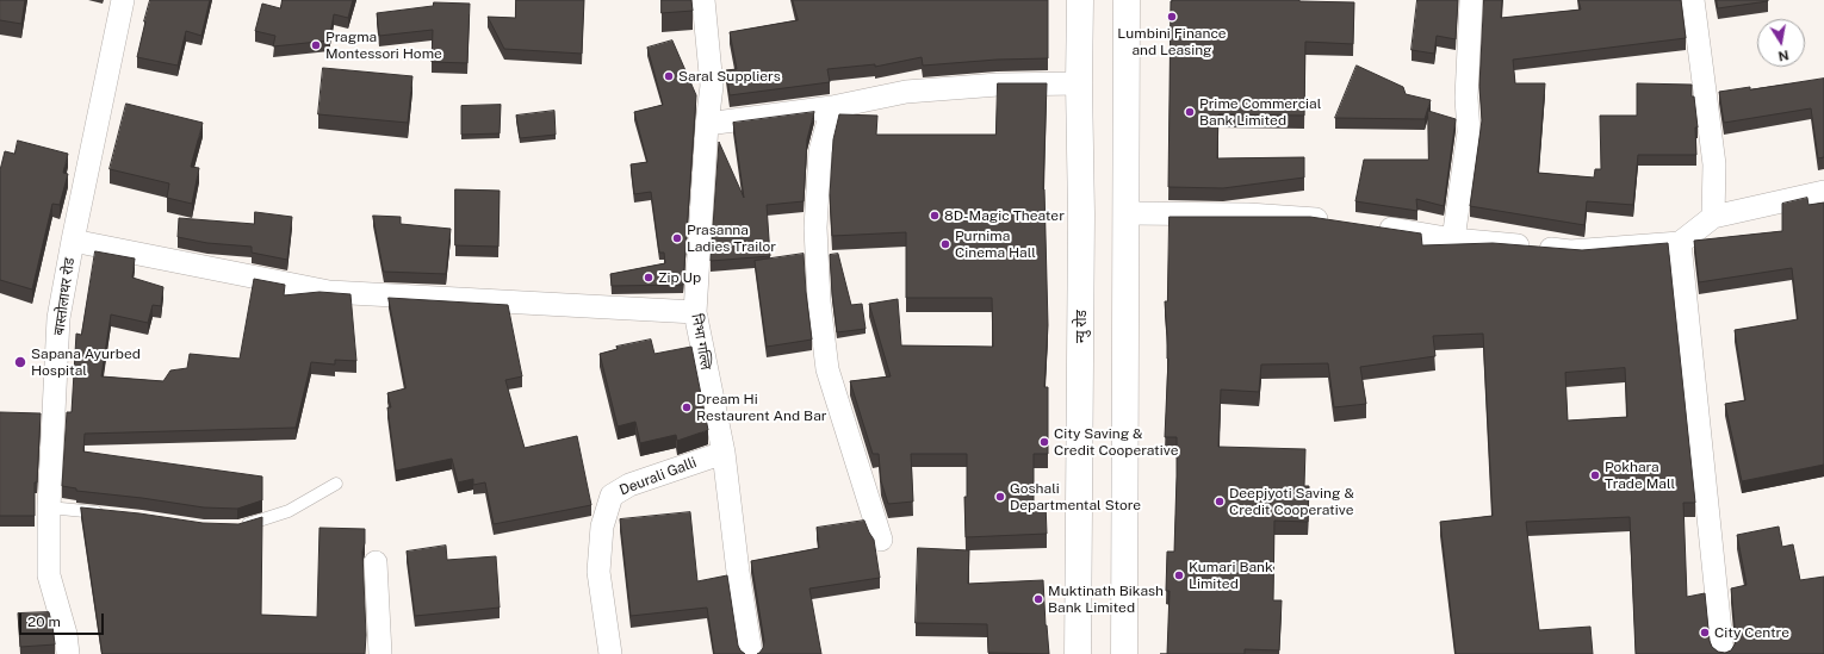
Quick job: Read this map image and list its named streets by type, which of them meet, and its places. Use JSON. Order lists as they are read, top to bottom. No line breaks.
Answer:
{"streets":{"main road":["न्यु रोड"],"street":["बास्तोलाथर रोड","निभा गल्लि","Deurali Galli"]},"crossings":[["निभा गल्लि","Deurali Galli"]],"places":["Lumbini Finance and Leasing","Pragma Montessori Home","Saral Suppliers","Prime Commercial Bank Limited","8D-Magic Theater","Prasanna Ladies Trailor","Purnima Cinema Hall","Zip Up","Sapana Ayurbed Hospital","Dream Hi Restaurent And Bar","City Saving & Credit Cooperative","Pokhara Trade Mall","Goshali Departmental Store","Deepjyoti Saving & Credit Cooperative","Kumari Bank Limited","Muktinath Bikash Bank Limited","City Centre"],"scale_bar":"20 m","north":"bottom"}
